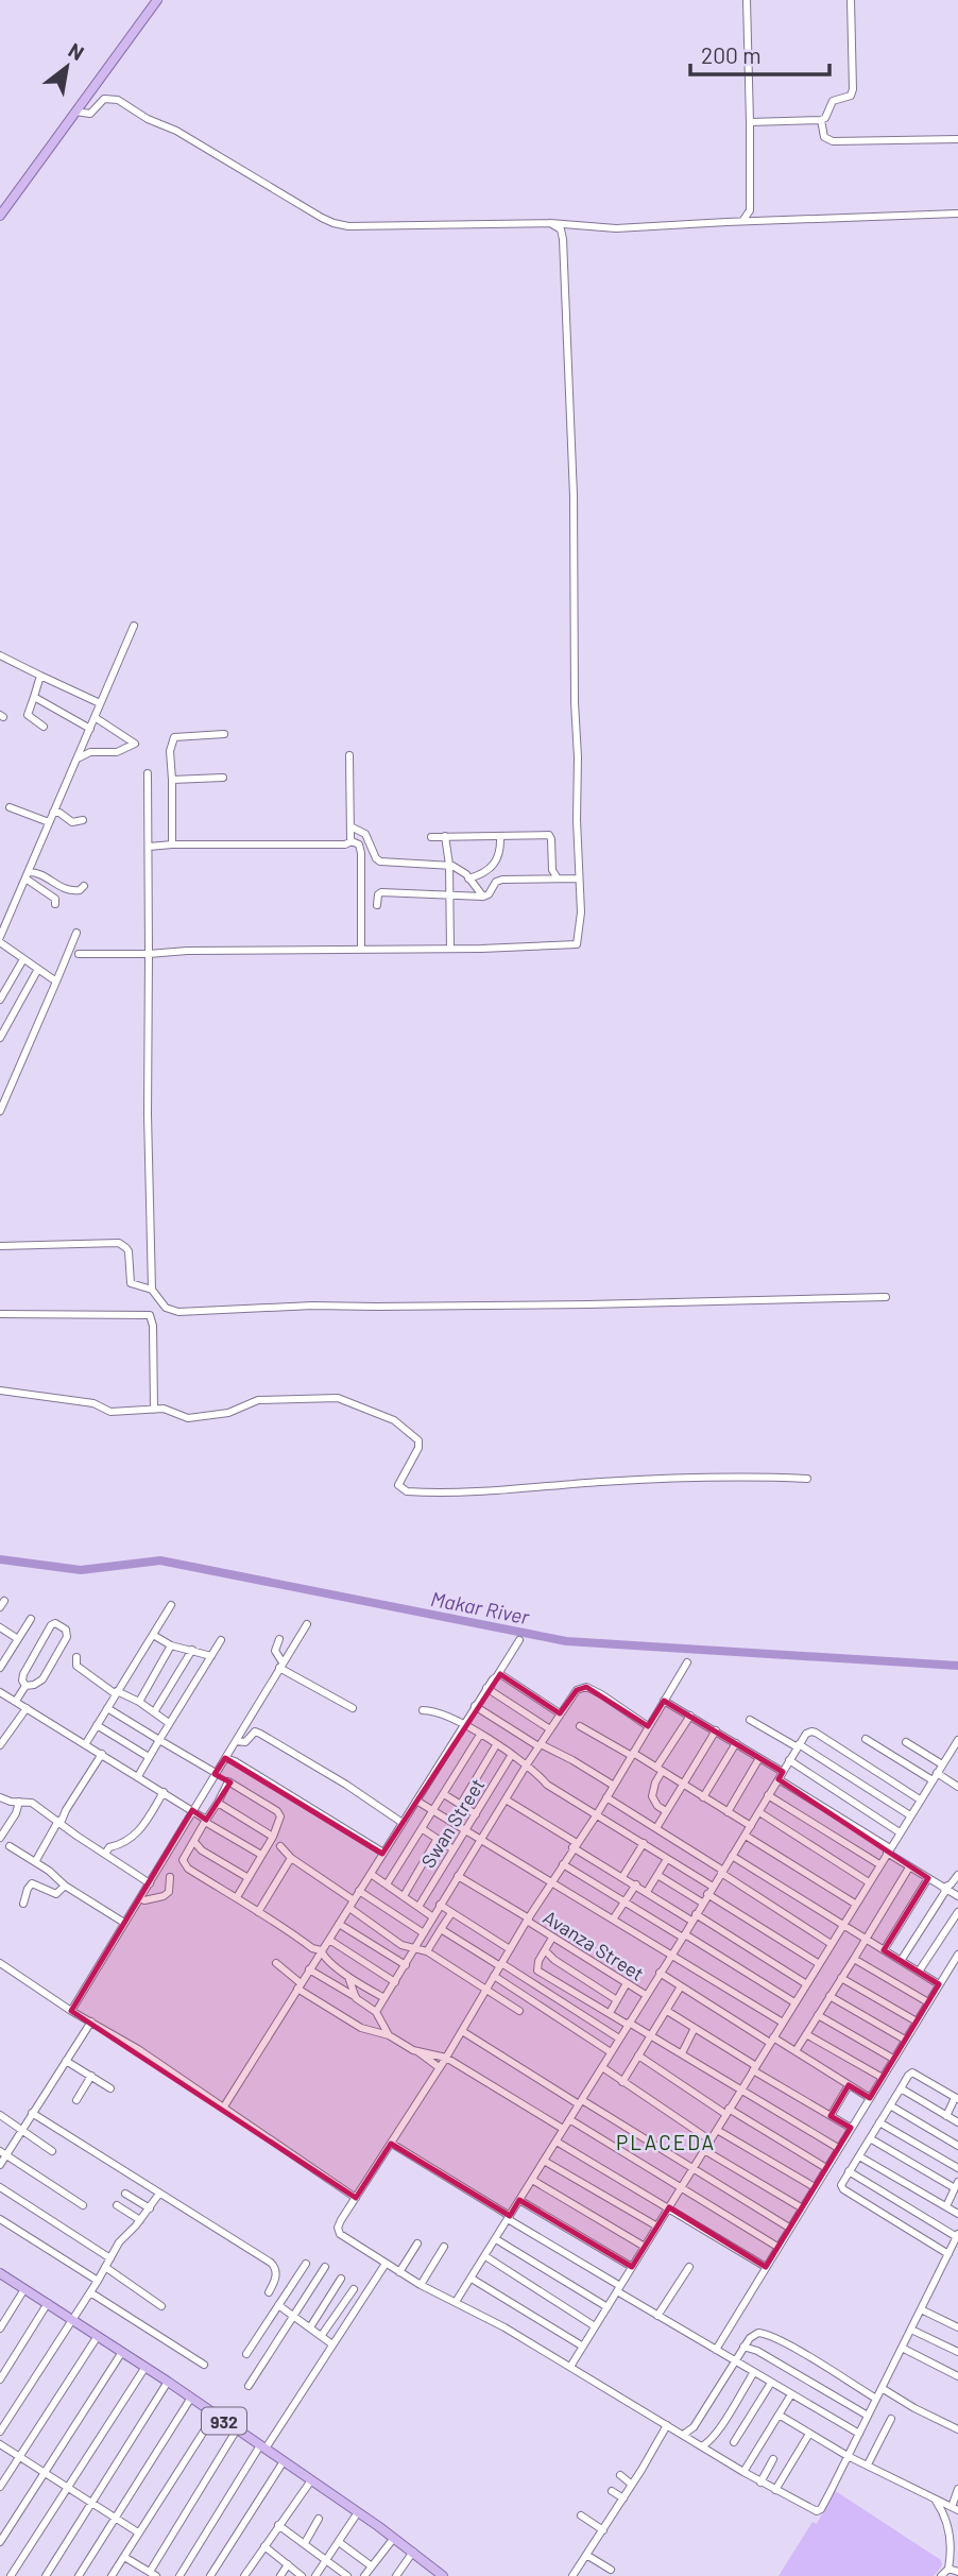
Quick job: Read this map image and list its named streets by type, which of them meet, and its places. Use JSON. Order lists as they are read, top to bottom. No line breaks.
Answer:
{"streets":{"main road":["932"],"street":["Swan Street","Avanza Street"]},"districts":["PLACEDA"],"water":["Makar River"],"scale_bar":"200 m","north":"top right"}
